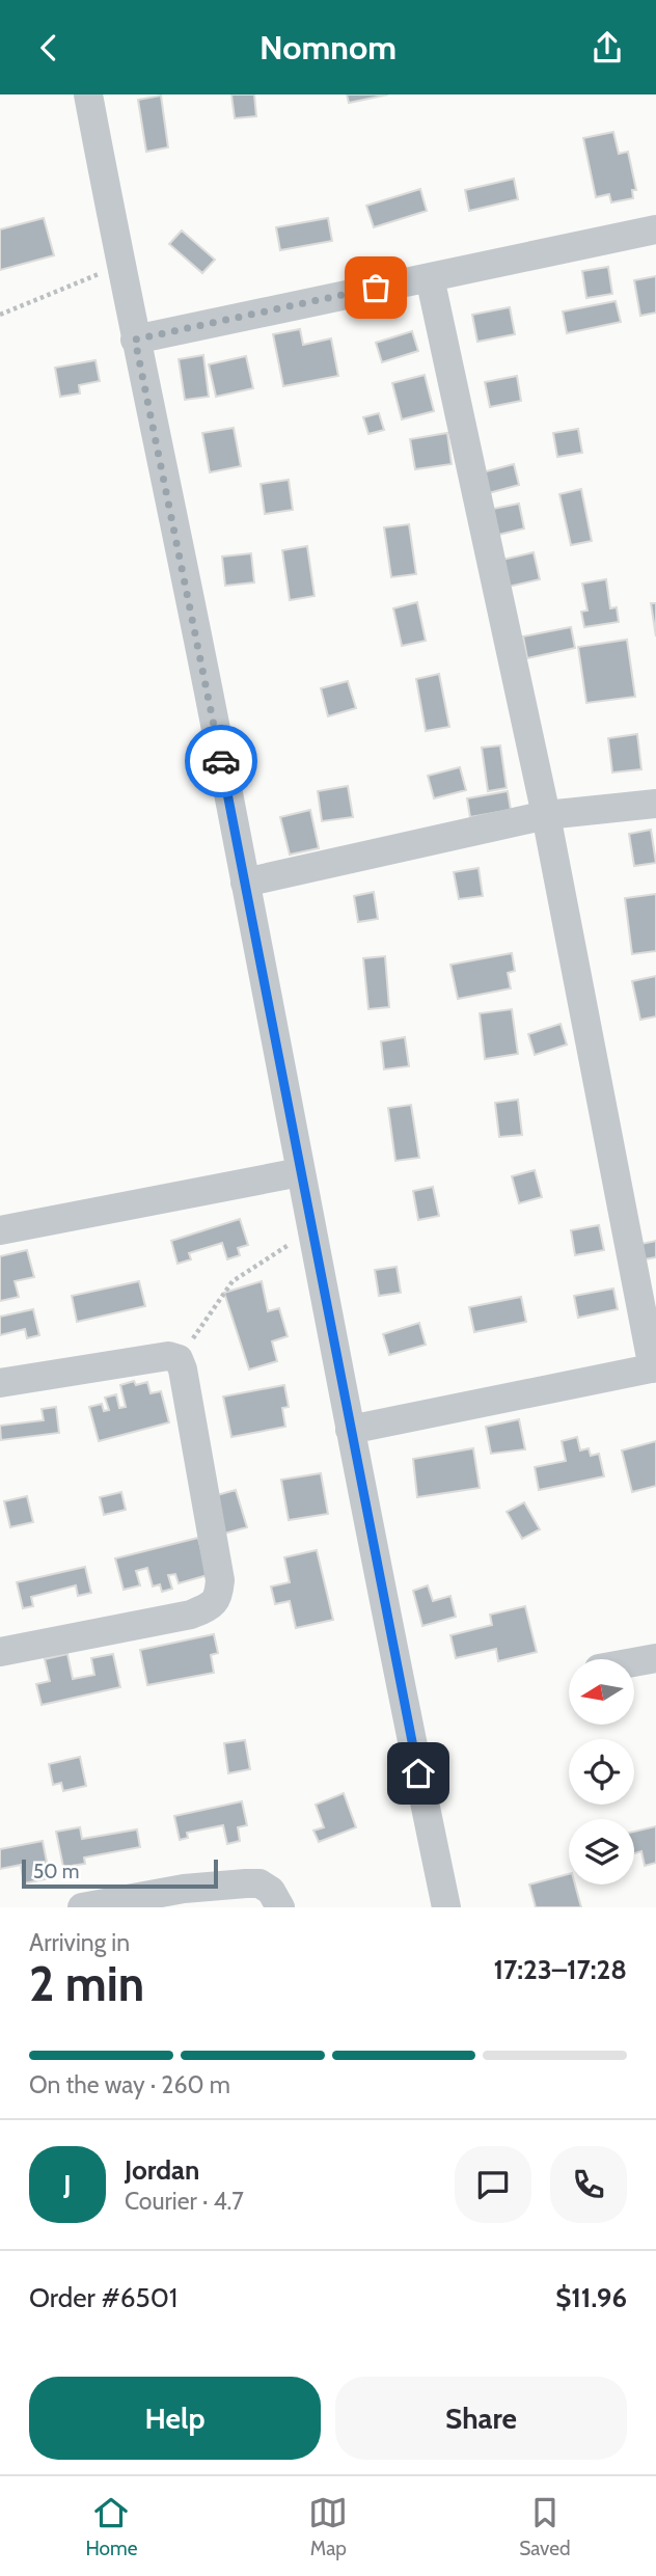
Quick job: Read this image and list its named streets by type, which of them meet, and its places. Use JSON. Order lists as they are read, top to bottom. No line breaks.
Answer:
{"scale_bar":"50 m","north":"left","page":{"header":"Nomnom","scale":"50 m","heading":["2 min","Arriving in","17:23–17:28"],"panel":["Jordan","Courier · 4.7","Order #6501","$11.96"],"bar":"On the way · 260 m","round":"J","buttons":["Help","Share"],"tabs":["Home","Map","Saved"]}}
